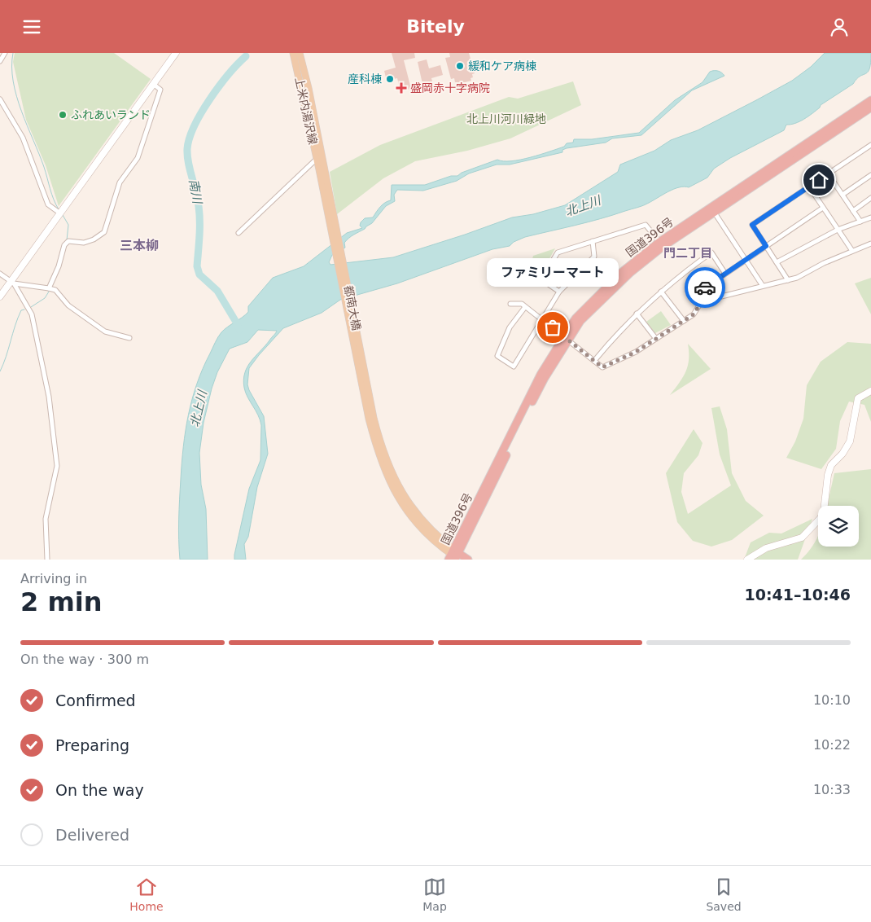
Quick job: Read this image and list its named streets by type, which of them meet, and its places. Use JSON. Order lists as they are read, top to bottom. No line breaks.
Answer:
{"streets":{"highway":["国道396号"],"main road":["上米内湯沢線","都南大橋"]},"crossings":[["上米内湯沢線","都南大橋"],["国道396号","都南大橋"]],"districts":["三本柳","門二丁目"],"water":["南川","北上川"],"parks":["北上川河川緑地"],"places":{"other":["緩和ケア病棟","産科棟","ふれあいランド","ファミリーマート"],"health":["盛岡赤十字病院"]},"page":{"header":"Bitely","bubble":"ファミリーマート","heading":["2 min","Arriving in","10:41–10:46"],"bar":"On the way · 300 m","list":[["Confirmed","10:10"],["Preparing","10:22"],["On the way","10:33"],"Delivered"],"tabs":["Home","Map","Saved"]}}
